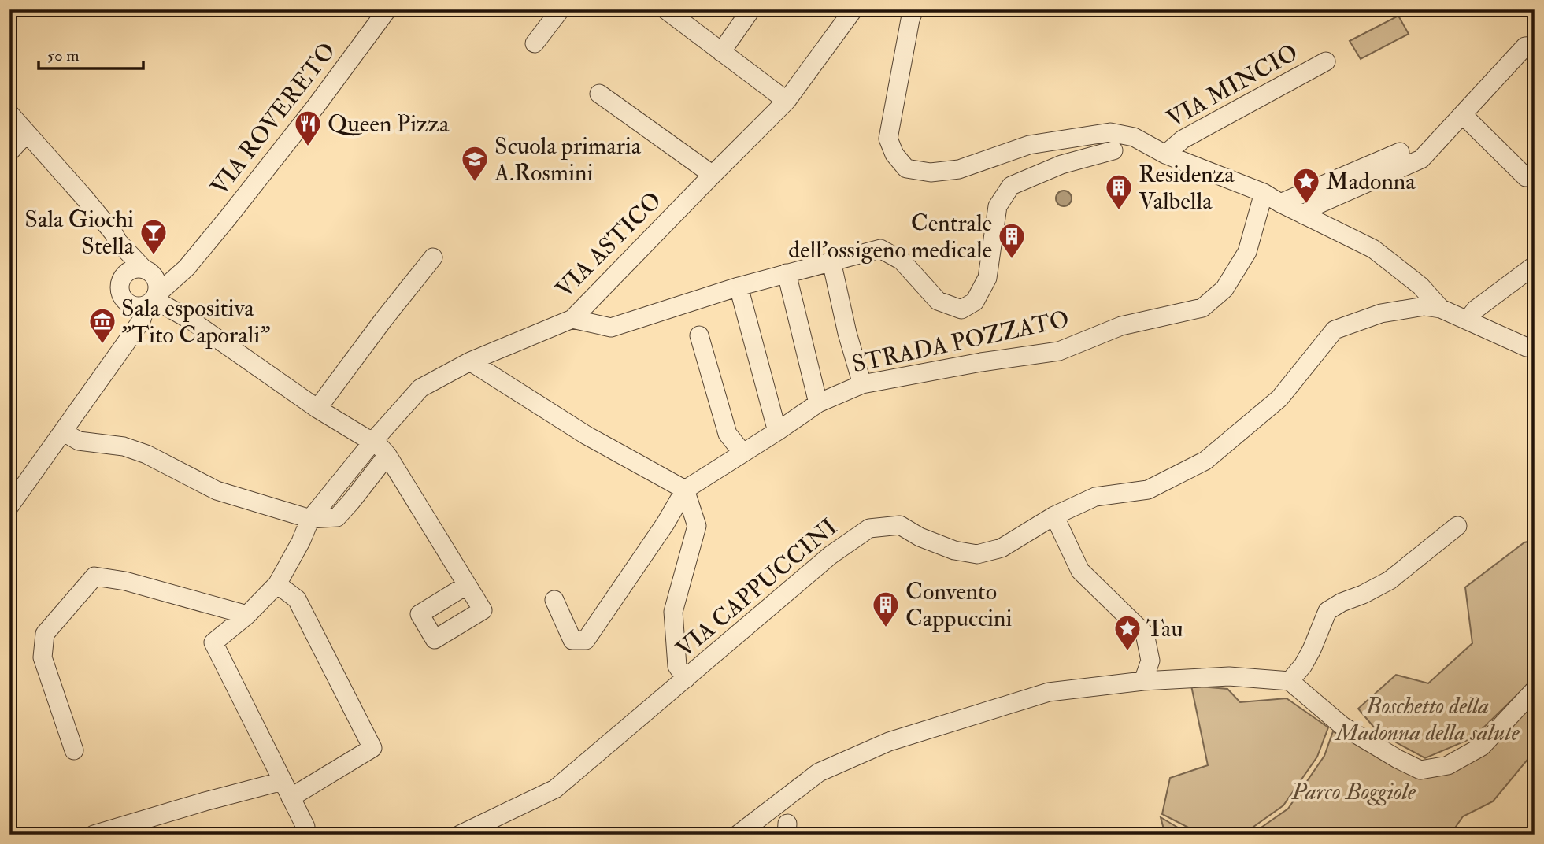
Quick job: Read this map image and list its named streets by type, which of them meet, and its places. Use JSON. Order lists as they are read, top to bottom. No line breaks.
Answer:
{"streets":{"street":["VIA MINCIO","VIA ROVERETO","VIA ASTICO","STRADA POZZATO","VIA CAPPUCCINI"]},"parks":["Boschetto della Madonna della salute","Parco Boggiole"],"places":{"restaurant":["Queen Pizza"],"school or university":["Scuola primaria A.Rosmini"],"place":["Madonna","Tau"],"building":["Residenza Valbella","Centrale dell'ossigeno medicale","Convento Cappuccini"],"bar":["Sala Giochi Stella"],"museum":["Sala espositiva \"Tito Caporali\""]},"scale_bar":"50 m"}
